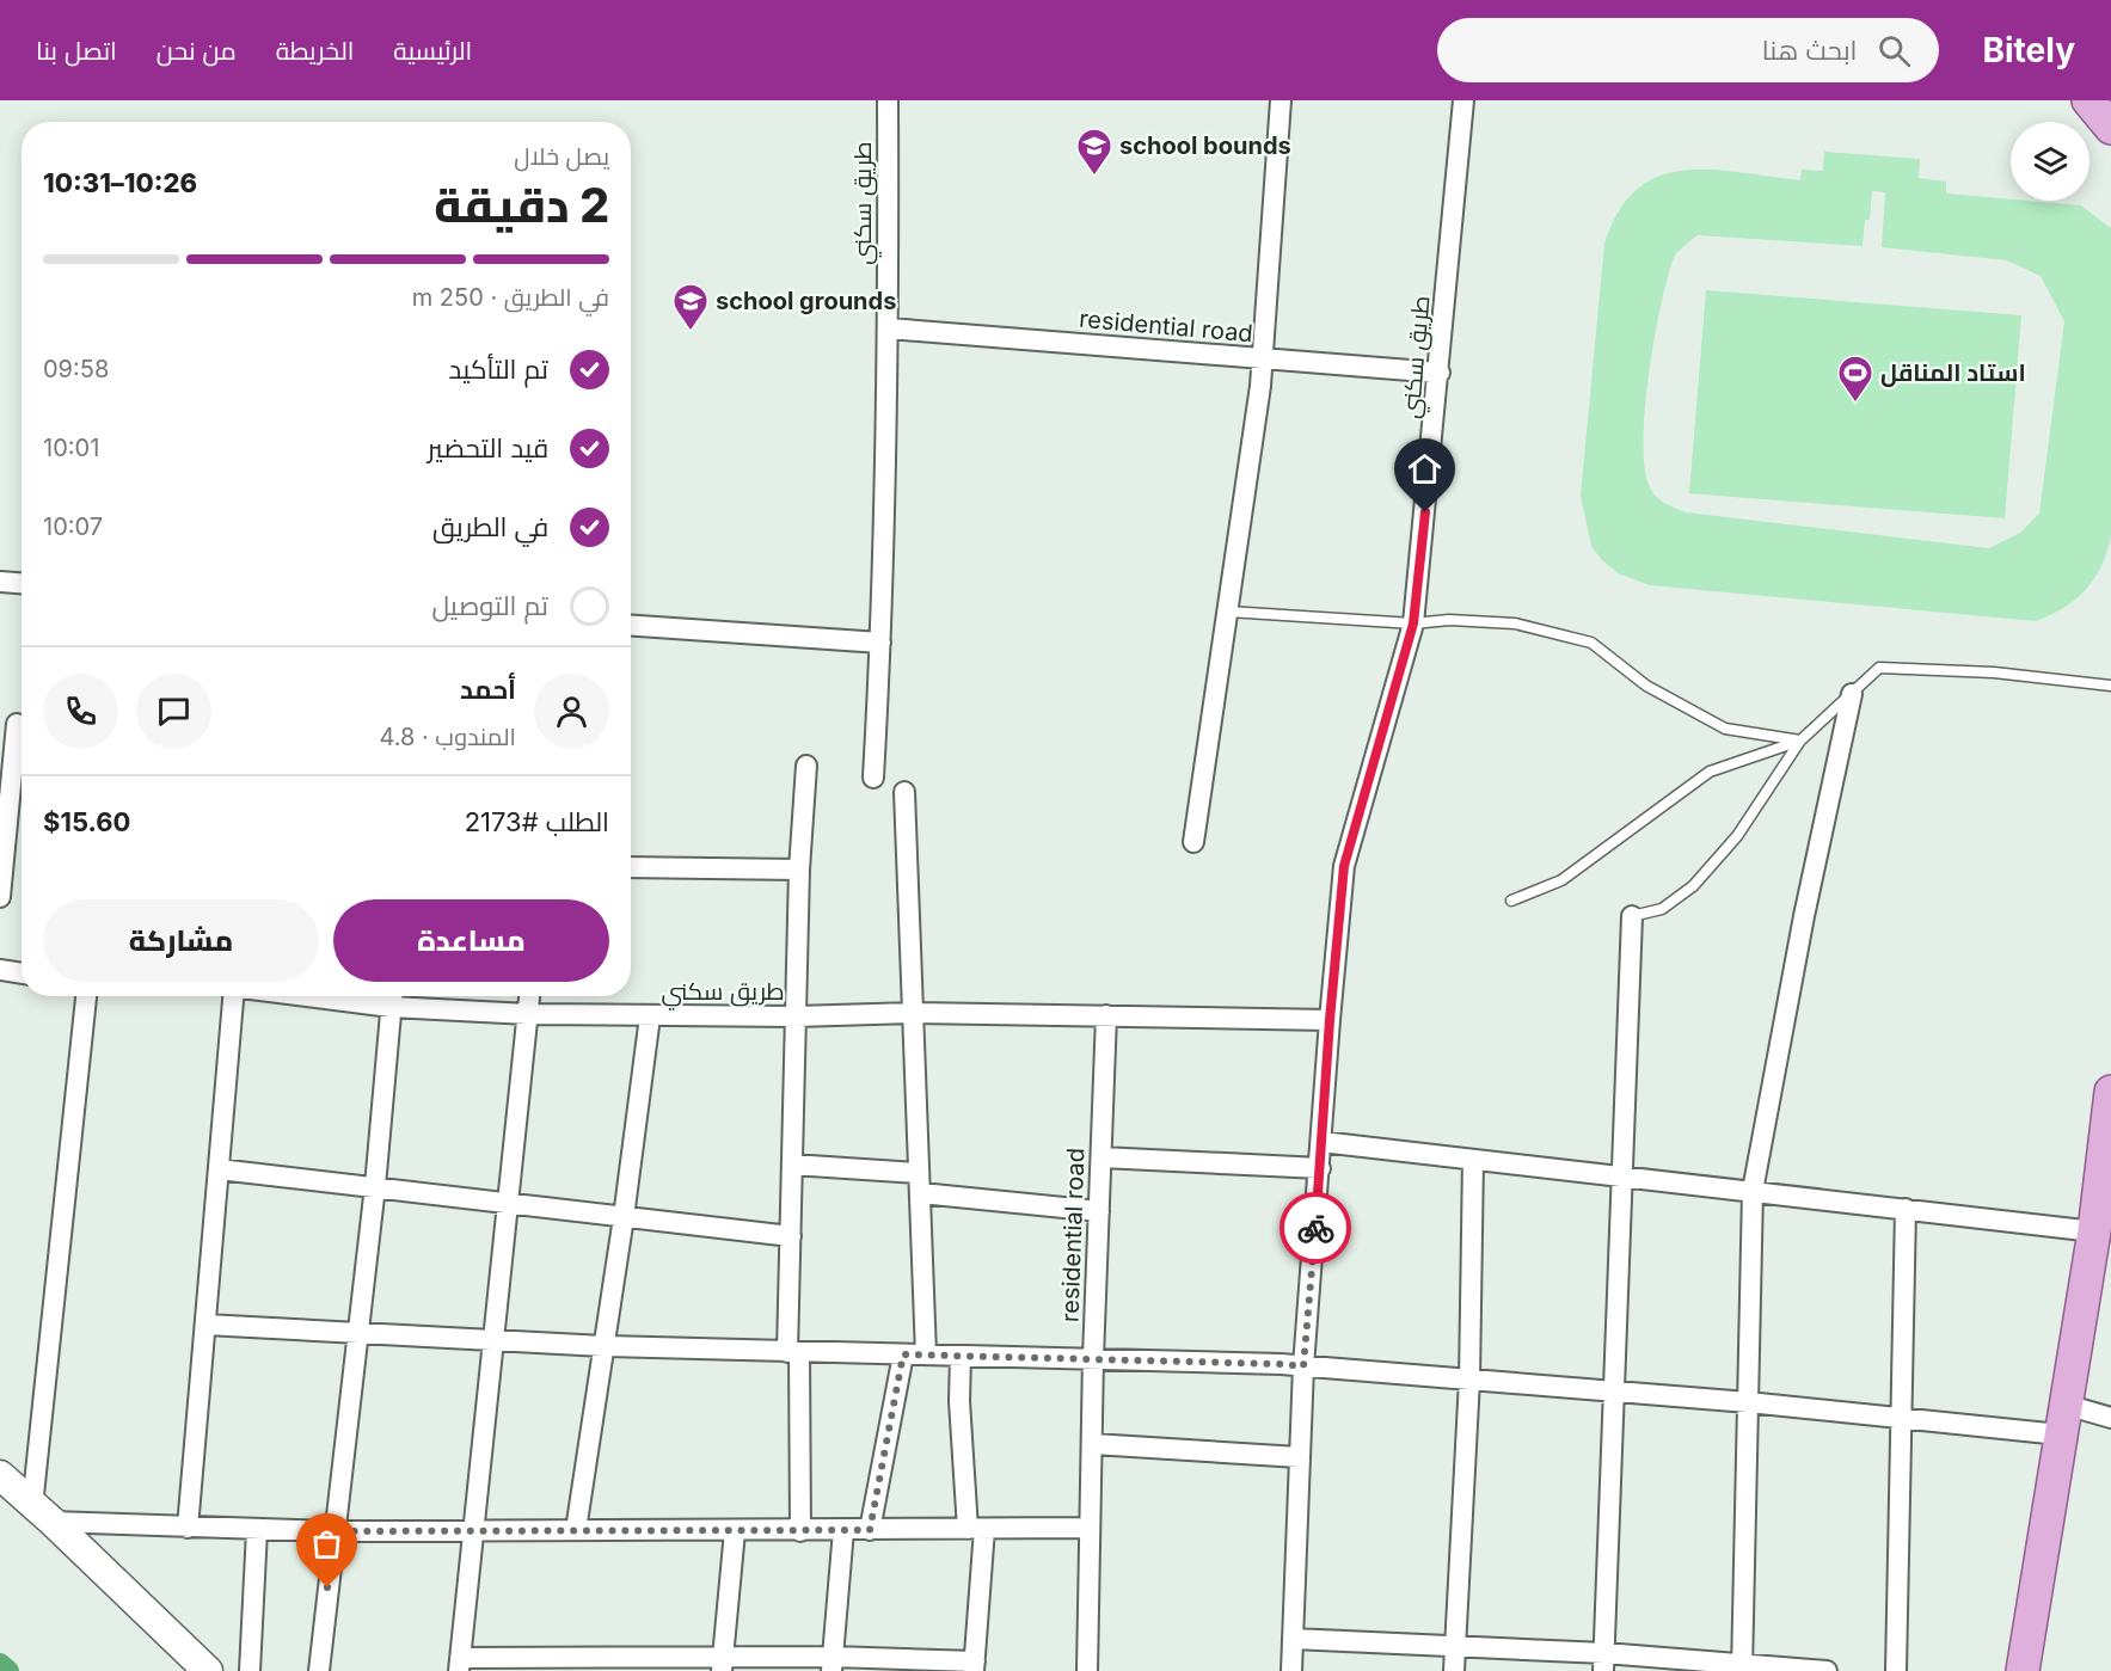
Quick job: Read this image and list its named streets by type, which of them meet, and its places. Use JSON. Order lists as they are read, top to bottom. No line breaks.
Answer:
{"streets":{"street":["طريق سكني","residential road"]},"crossings":[["طريق سكني","residential road"]],"places":{"school or university":["school bounds","school grounds"],"sports":["استاد المناقل"]},"page":{"header":"Bitely","search":"ابحث هنا","nav":["الرئيسية","الخريطة","من نحن","اتصل بنا"],"heading":["2 دقيقة","يصل خلال","10:26–10:31"],"panel":["أحمد","المندوب · 4.8","الطلب #2173","$15.60"],"bar":"في الطريق · 250 m","list":[["تم التأكيد","09:58"],["قيد التحضير","10:01"],["في الطريق","10:07"],"تم التوصيل"],"buttons":["مساعدة","مشاركة"]}}
